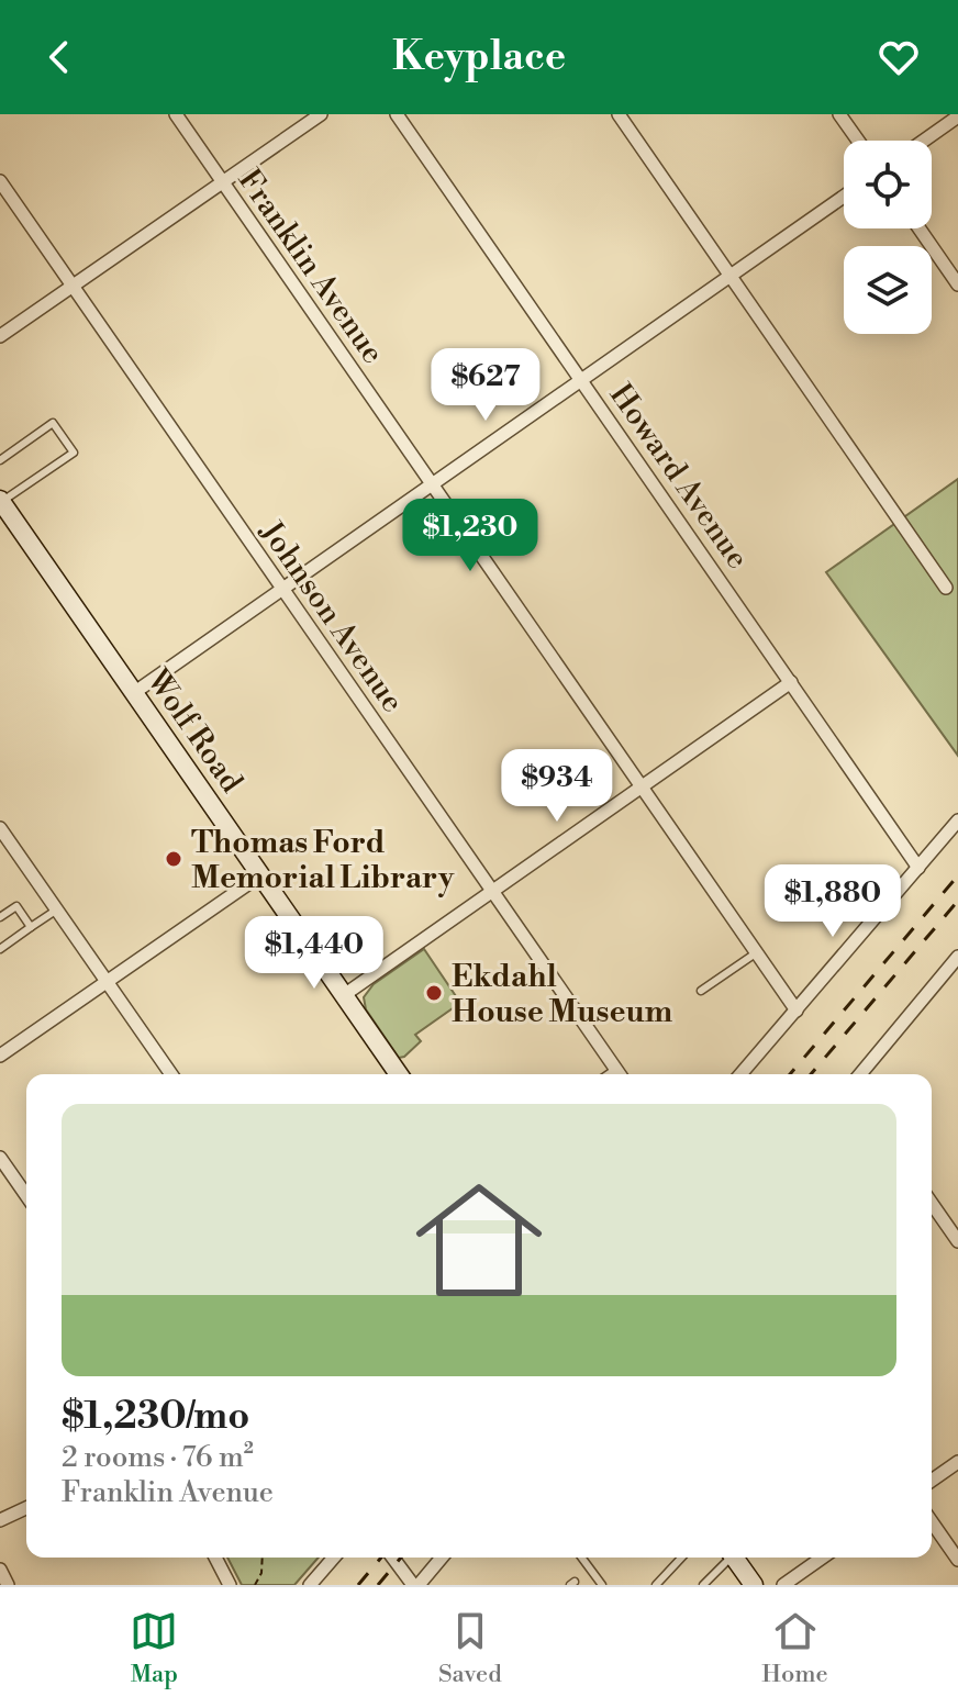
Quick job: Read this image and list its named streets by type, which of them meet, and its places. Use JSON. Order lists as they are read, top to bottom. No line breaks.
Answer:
{"streets":{"main road":["Wolf Road"],"street":["Franklin Avenue","Howard Avenue","Johnson Avenue"]},"places":["Thomas Ford Memorial Library","Ekdahl House Museum"],"page":{"header":"Keyplace","price":["$627","$1,230","$934","$1,880","$1,440"],"list":[{"name":"$1,230/mo","note":"2 rooms · 76 m² · Franklin Avenue"}],"tabs":["Map","Saved","Home"]}}
